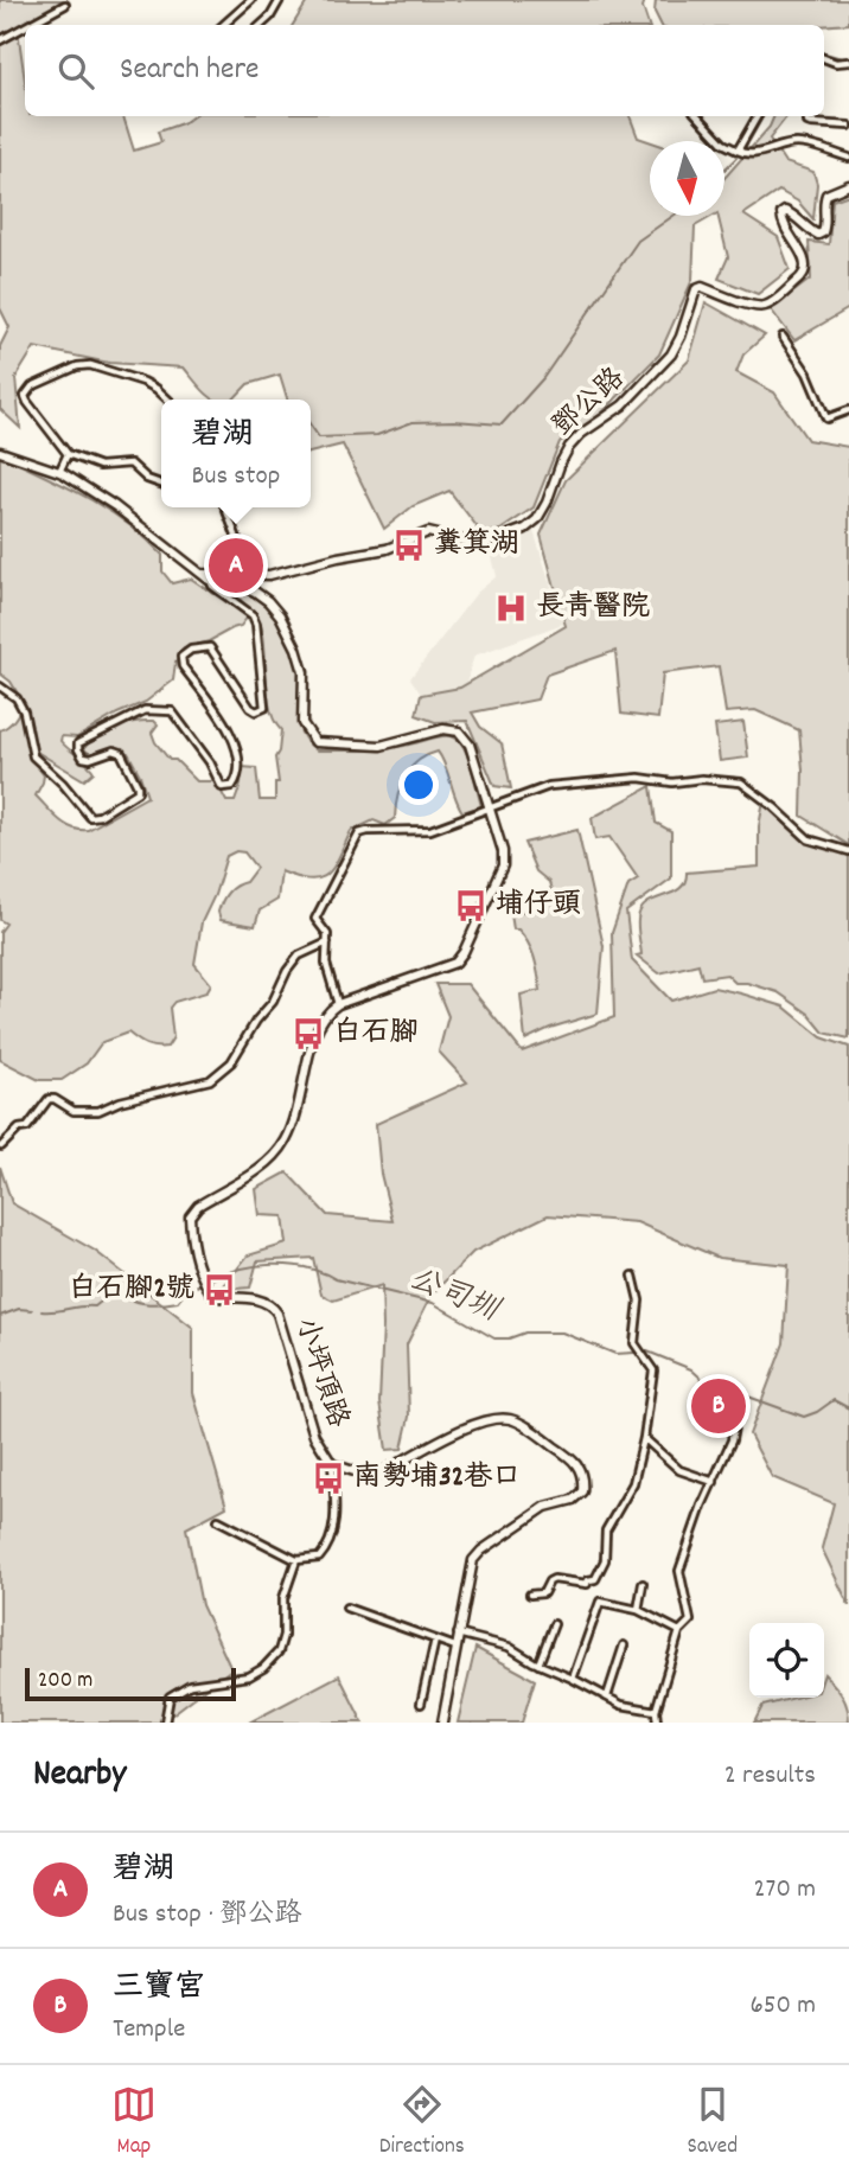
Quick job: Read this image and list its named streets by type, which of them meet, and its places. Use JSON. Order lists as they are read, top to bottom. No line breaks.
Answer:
{"streets":{"street":["鄧公路","小坪頂路"]},"water":["公司圳"],"places":{"bus stop":["糞箕湖","埔仔頭","白石腳","白石腳2號","南勢埔32巷口"],"hospital":["長青醫院"]},"scale_bar":"200 m","north":"bottom","page":{"search":"Search here","popup":["碧湖","Bus stop"],"pins":["A","B"],"scale":"200 m","heading":["Nearby","2 results"],"list":[{"mark":"A","name":"碧湖","note":"Bus stop · 鄧公路","value":"270 m"},{"mark":"B","name":"三寶宮","note":"Temple","value":"650 m"}],"nav":["Map","Directions","Saved"]}}
